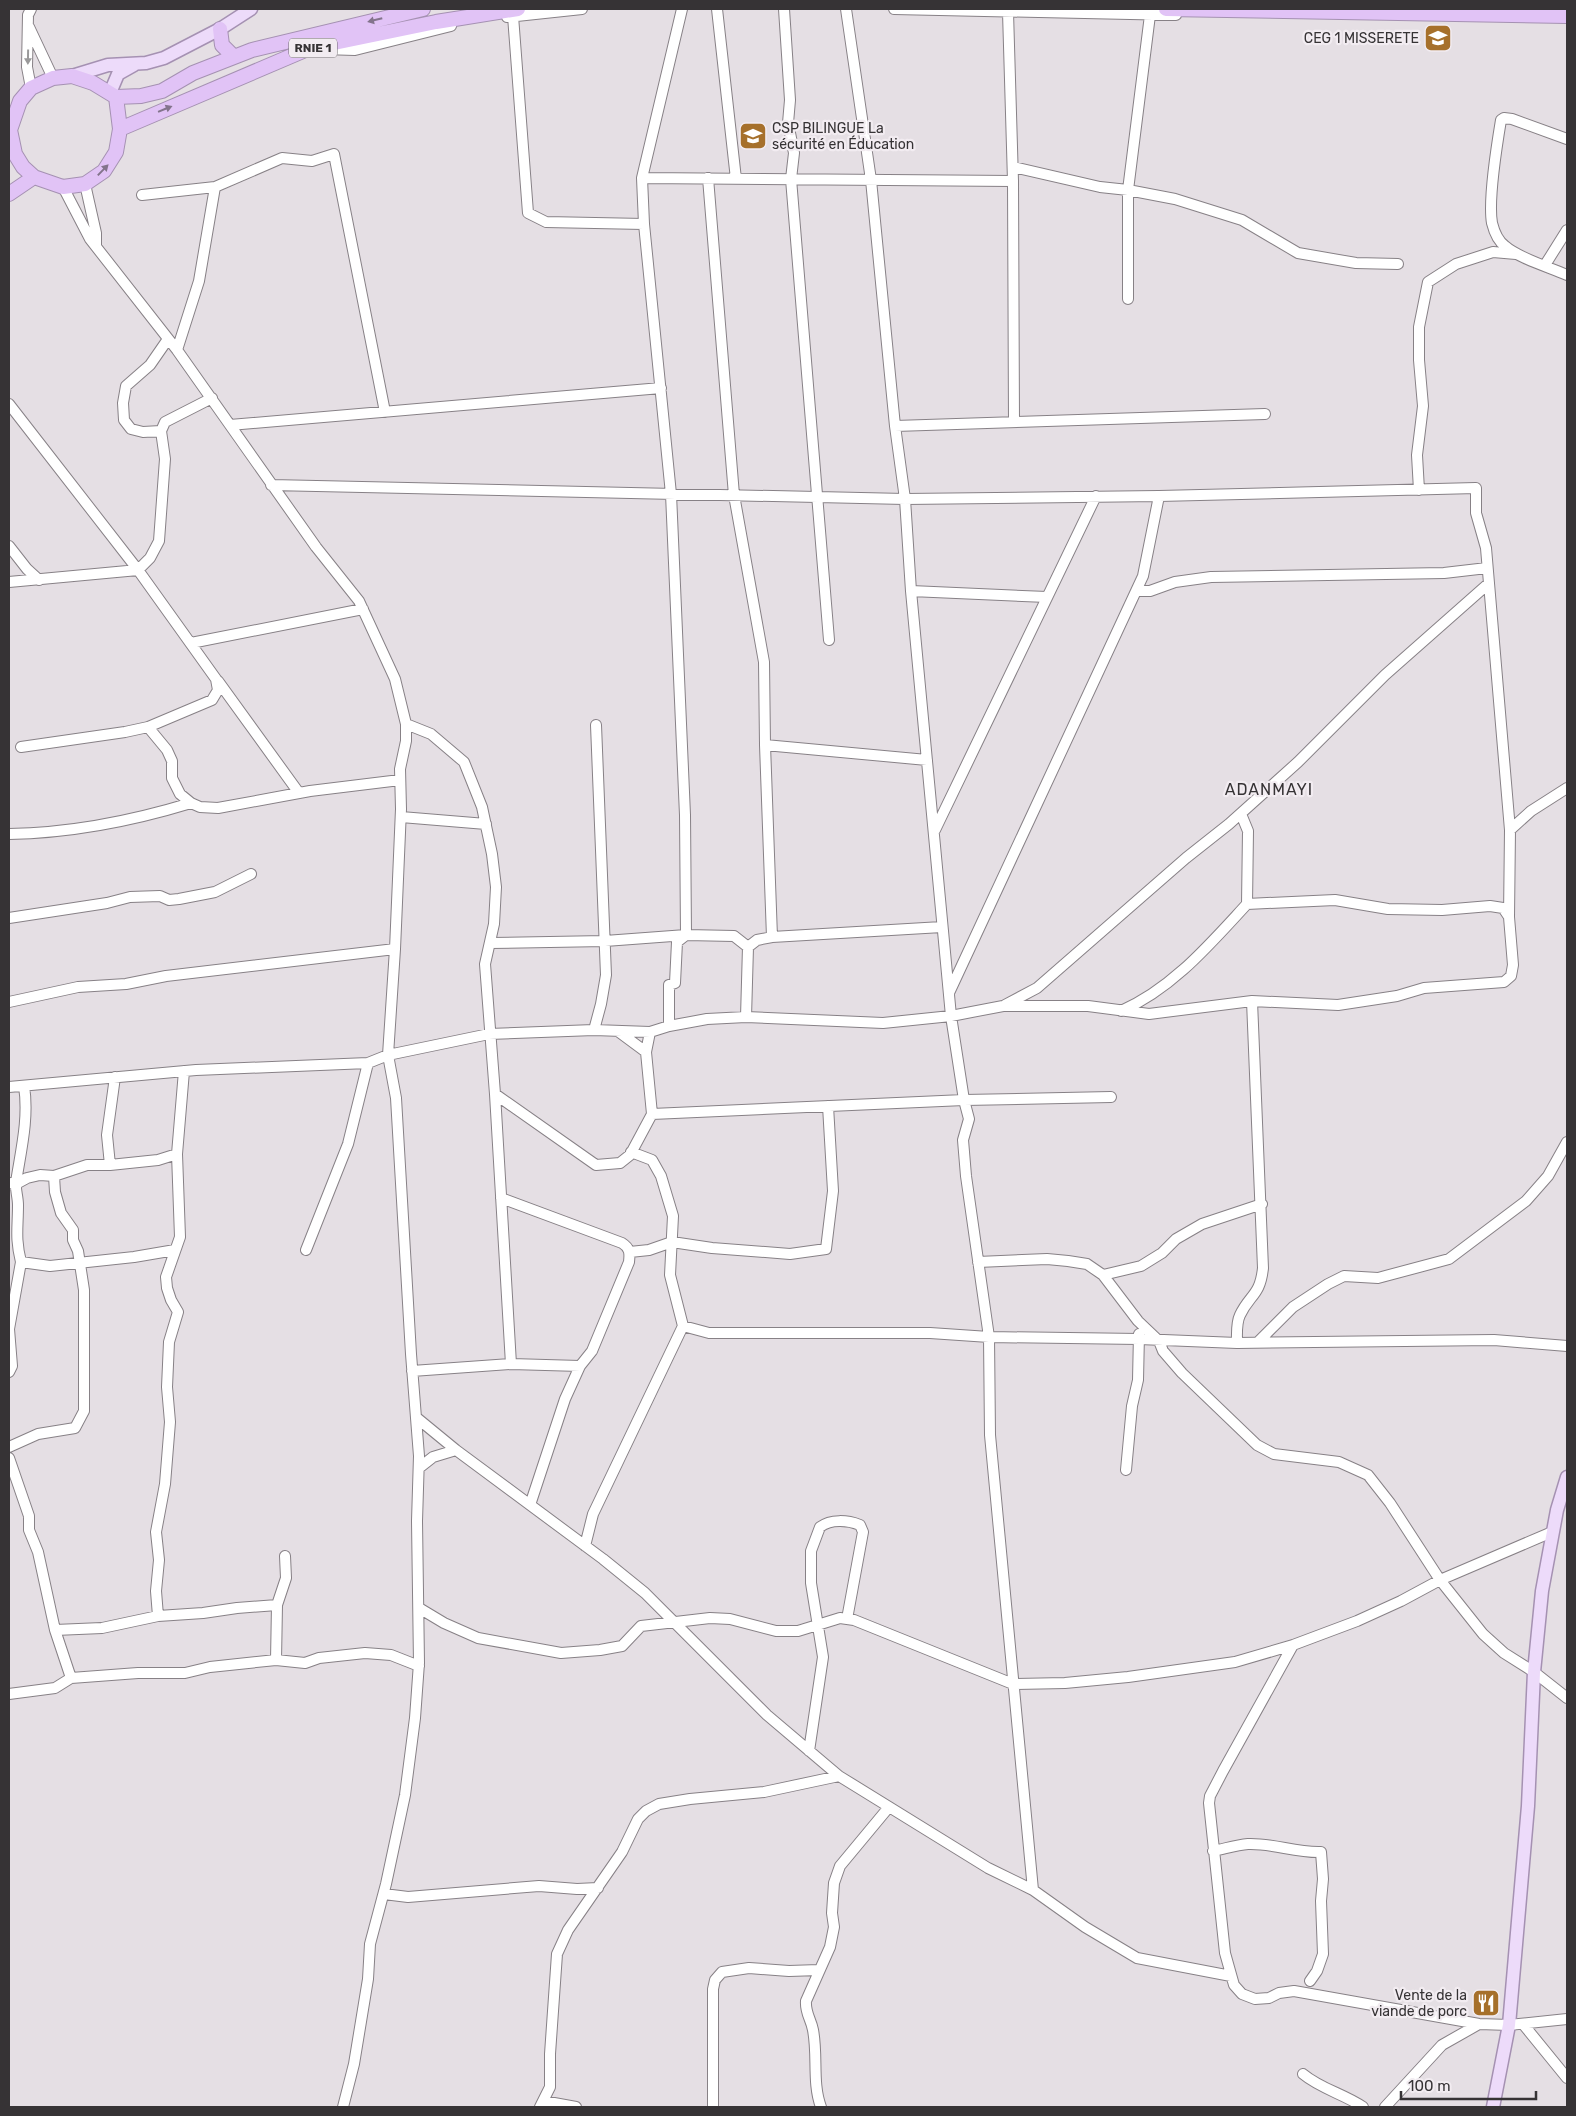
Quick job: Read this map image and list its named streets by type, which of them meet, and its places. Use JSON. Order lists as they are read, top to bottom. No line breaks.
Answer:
{"streets":{"highway":["RNIE 1"]},"districts":["ADANMAYI"],"places":{"school or university":["CEG 1 MISSERETE","CSP BILINGUE La sécurité en Éducation"],"restaurant":["Vente de la viande de porc"]},"scale_bar":"100 m"}
